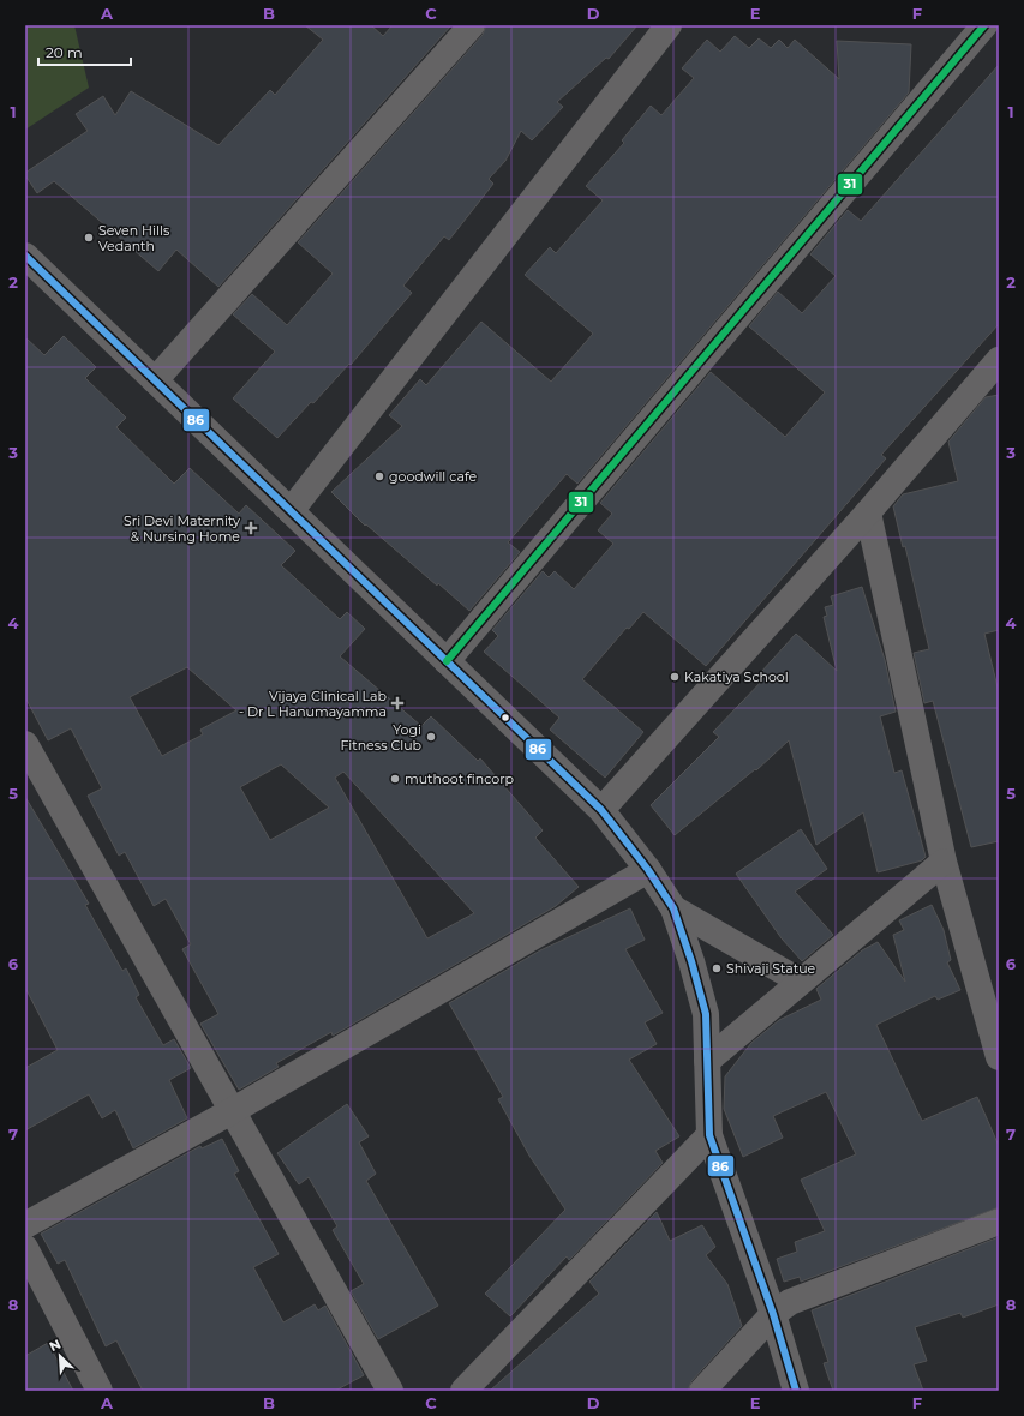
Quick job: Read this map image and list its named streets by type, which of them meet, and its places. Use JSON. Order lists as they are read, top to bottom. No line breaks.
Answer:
{"places":{"other":["Seven Hills Vedanth","goodwill cafe","Kakatiya School","Yogi Fitness Club","muthoot fincorp","Shivaji Statue"],"health":["Sri Devi Maternity & Nursing Home","Vijaya Clinical Lab - Dr L Hanumayamma"]},"lines":["transit line 31","transit line 86"],"scale_bar":"20 m","north":"top left","grid":{"columns":["A","B","C","D","E","F"],"rows":["1","2","3","4","5","6","7","8"]}}
